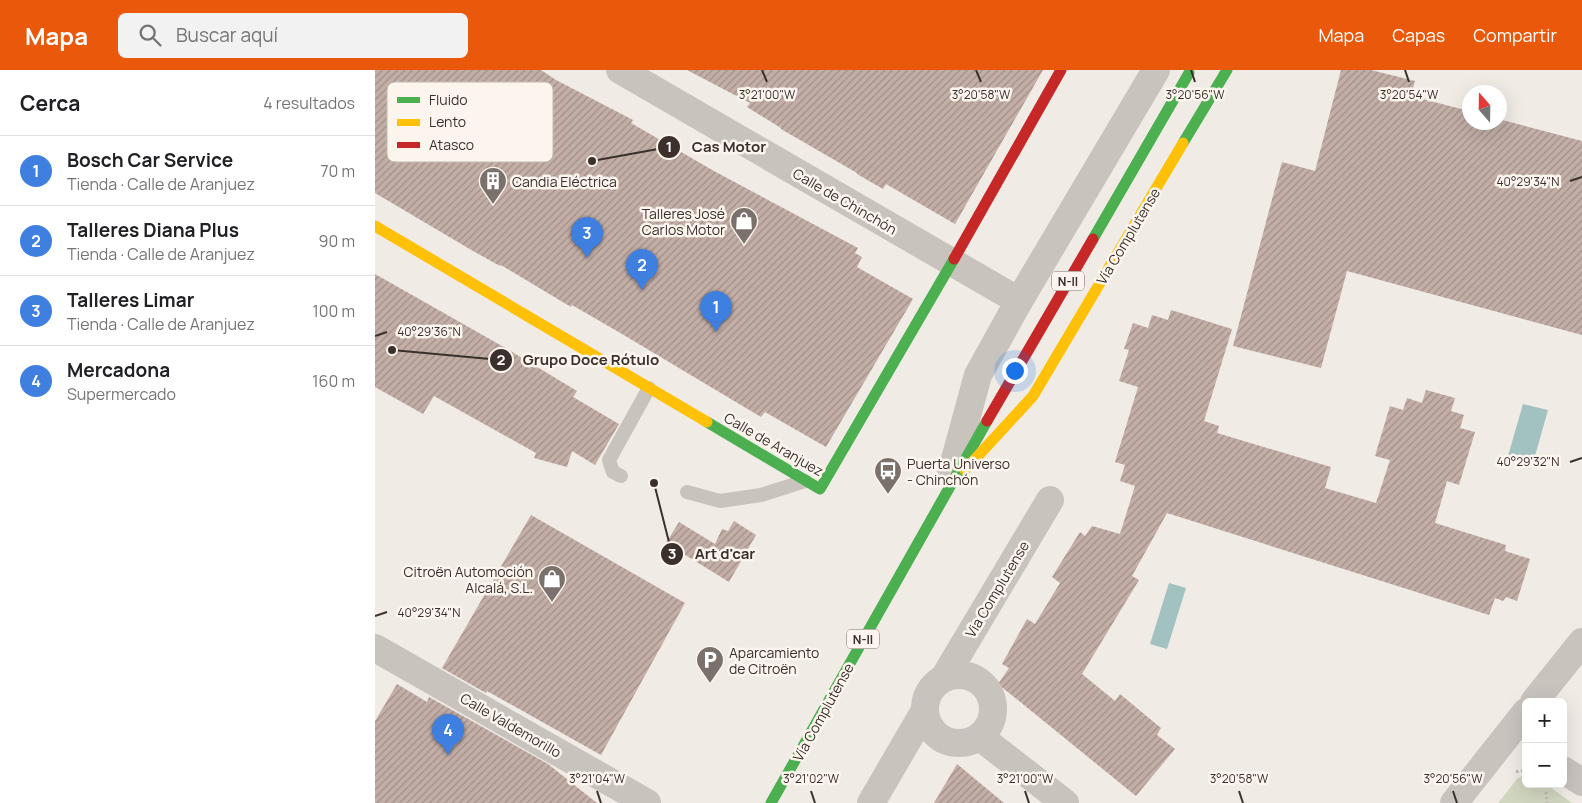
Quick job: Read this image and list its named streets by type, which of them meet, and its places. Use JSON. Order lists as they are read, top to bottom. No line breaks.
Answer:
{"streets":{"street":["Calle de Chinchón","Vía Complutense","N-II","Calle de Aranjuez","Via Complutense","Calle Valdemorillo"]},"crossings":[["Calle de Chinchón","Vía Complutense"],["Calle de Chinchón","Calle de Aranjuez"]],"places":{"other":["Cas Motor","Grupo Doce Rótulo","Art d'car"],"building":["Candia Eléctrica"],"shop":["Talleres José Carlos Motor","Citroën Automoción Alcalá, S.L."],"bus stop":["Puerta Universo - Chinchón"],"parking":["Aparcamiento de Citroën"]},"legend":["Fluido","Lento","Atasco"],"north":"top","page":{"header":"Mapa","search":"Buscar aquí","nav":["Mapa","Capas","Compartir"],"heading":["Cerca","4 resultados"],"list":[{"mark":"1","name":"Bosch Car Service","note":"Tienda · Calle de Aranjuez","value":"70 m"},{"mark":"2","name":"Talleres Diana Plus","note":"Tienda · Calle de Aranjuez","value":"90 m"},{"mark":"3","name":"Talleres Limar","note":"Tienda · Calle de Aranjuez","value":"100 m"},{"mark":"4","name":"Mercadona","note":"Supermercado","value":"160 m"}],"pins":["3","2","1","4"],"map_buttons":["+","−"]},"coordinates":["3°21'00\"W","3°20'58\"W","3°20'56\"W","3°20'54\"W","40°29'34\"N","40°29'36\"N","40°29'32\"N","3°21'04\"W","3°21'02\"W"]}
